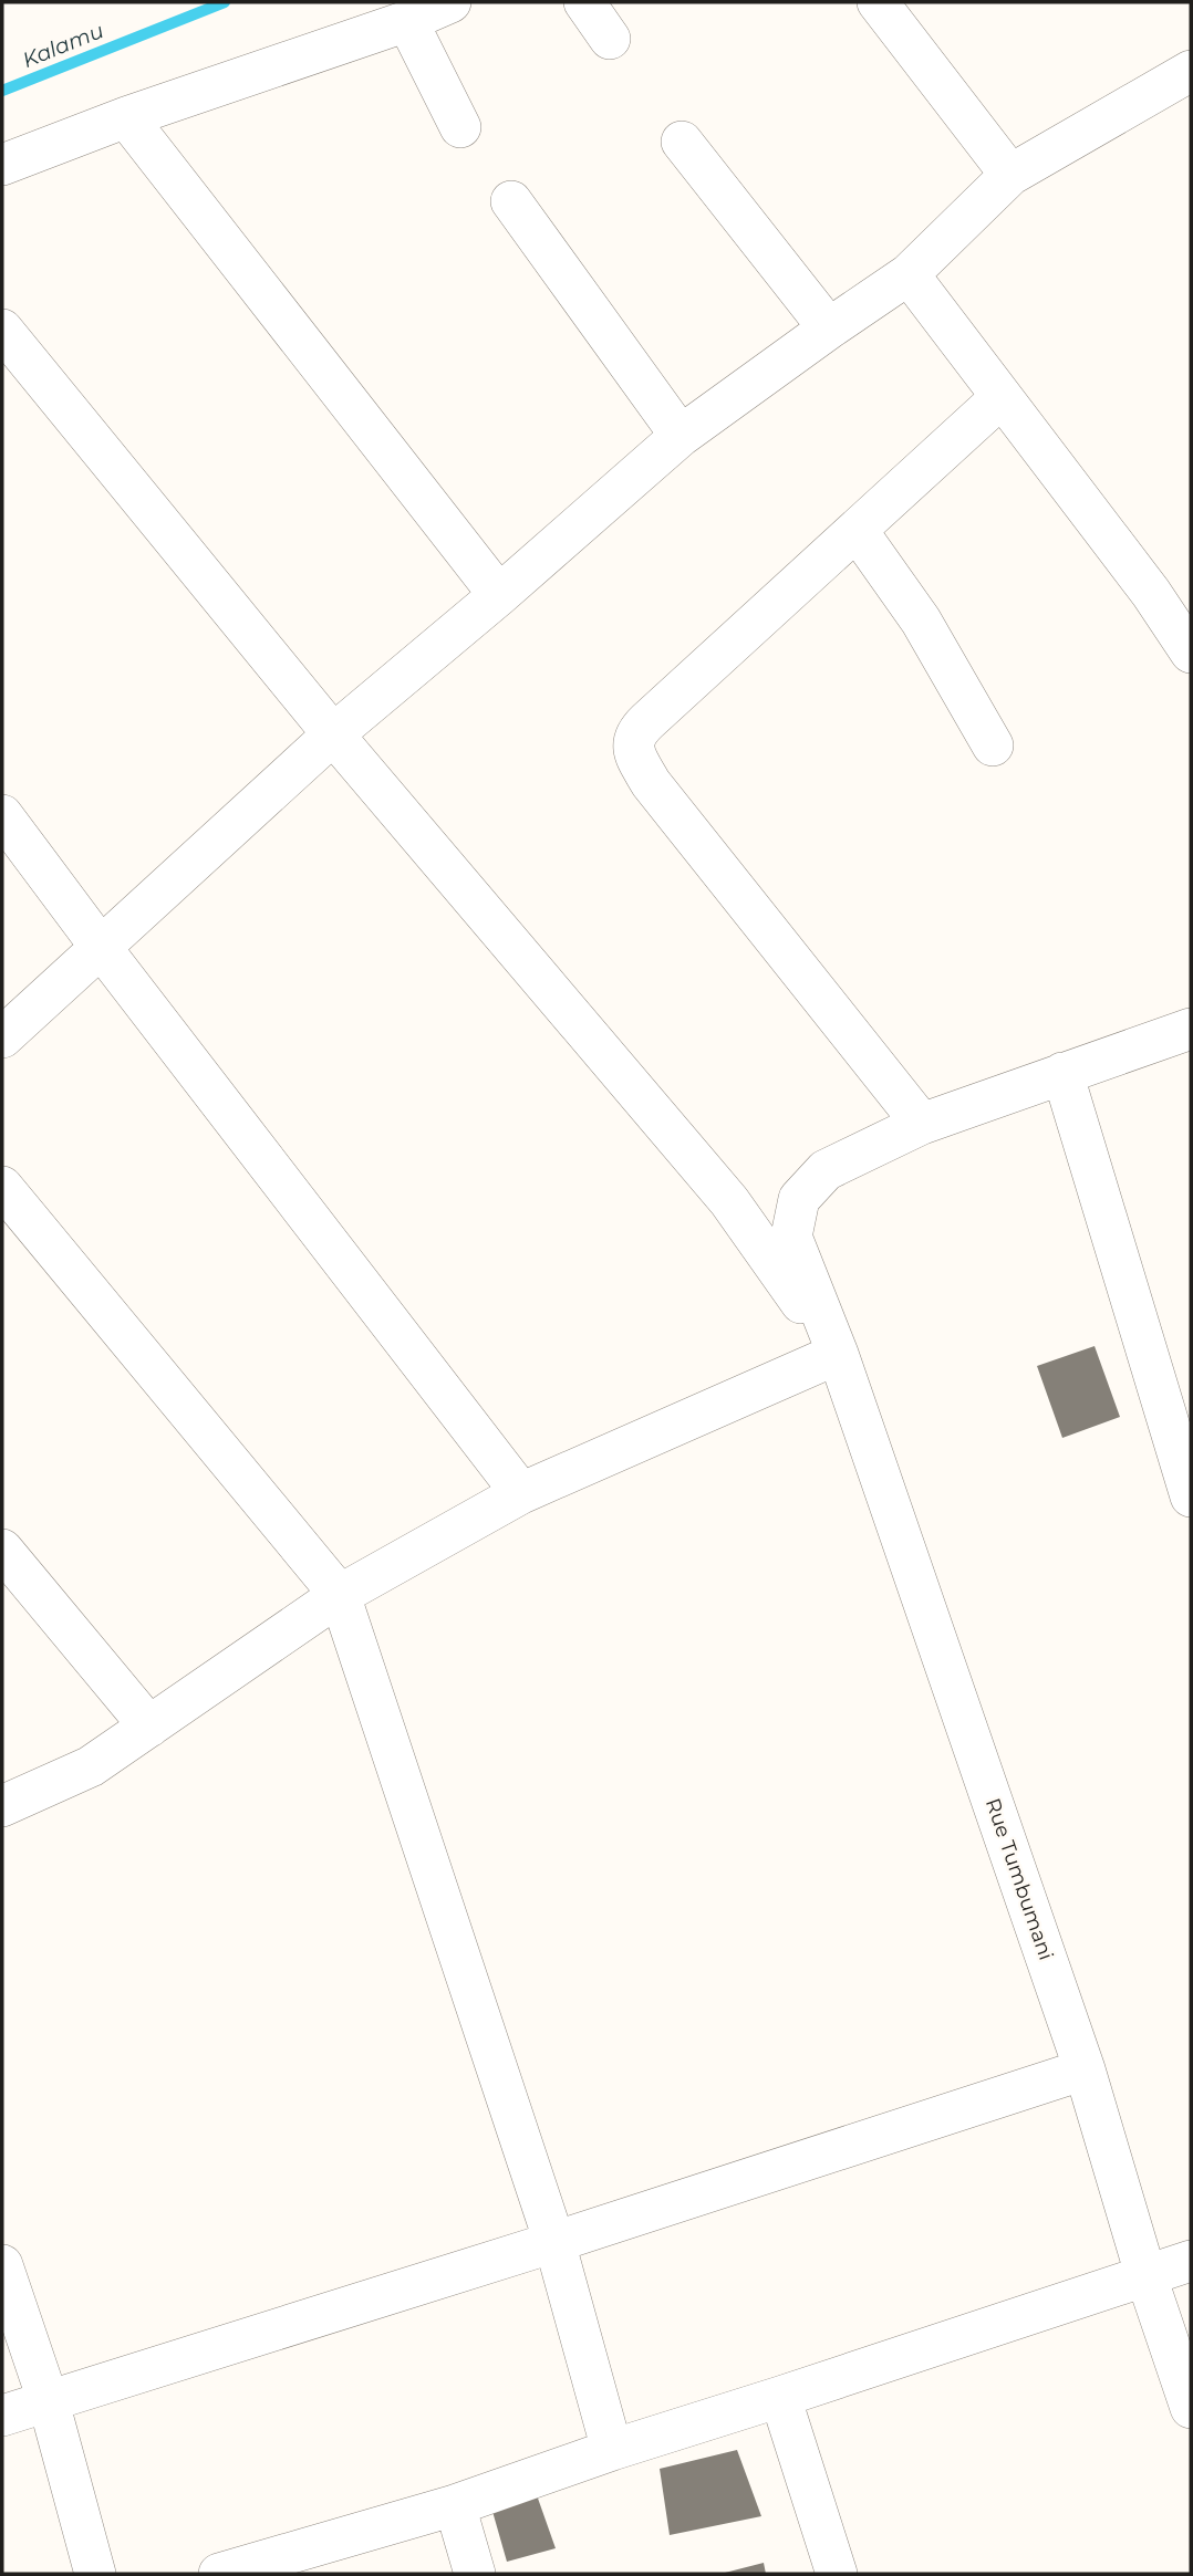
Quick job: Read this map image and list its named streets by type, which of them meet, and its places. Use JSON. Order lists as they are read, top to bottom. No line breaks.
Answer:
{"streets":{"street":["Rue Tumbumani"]},"water":["Kalamu"]}
